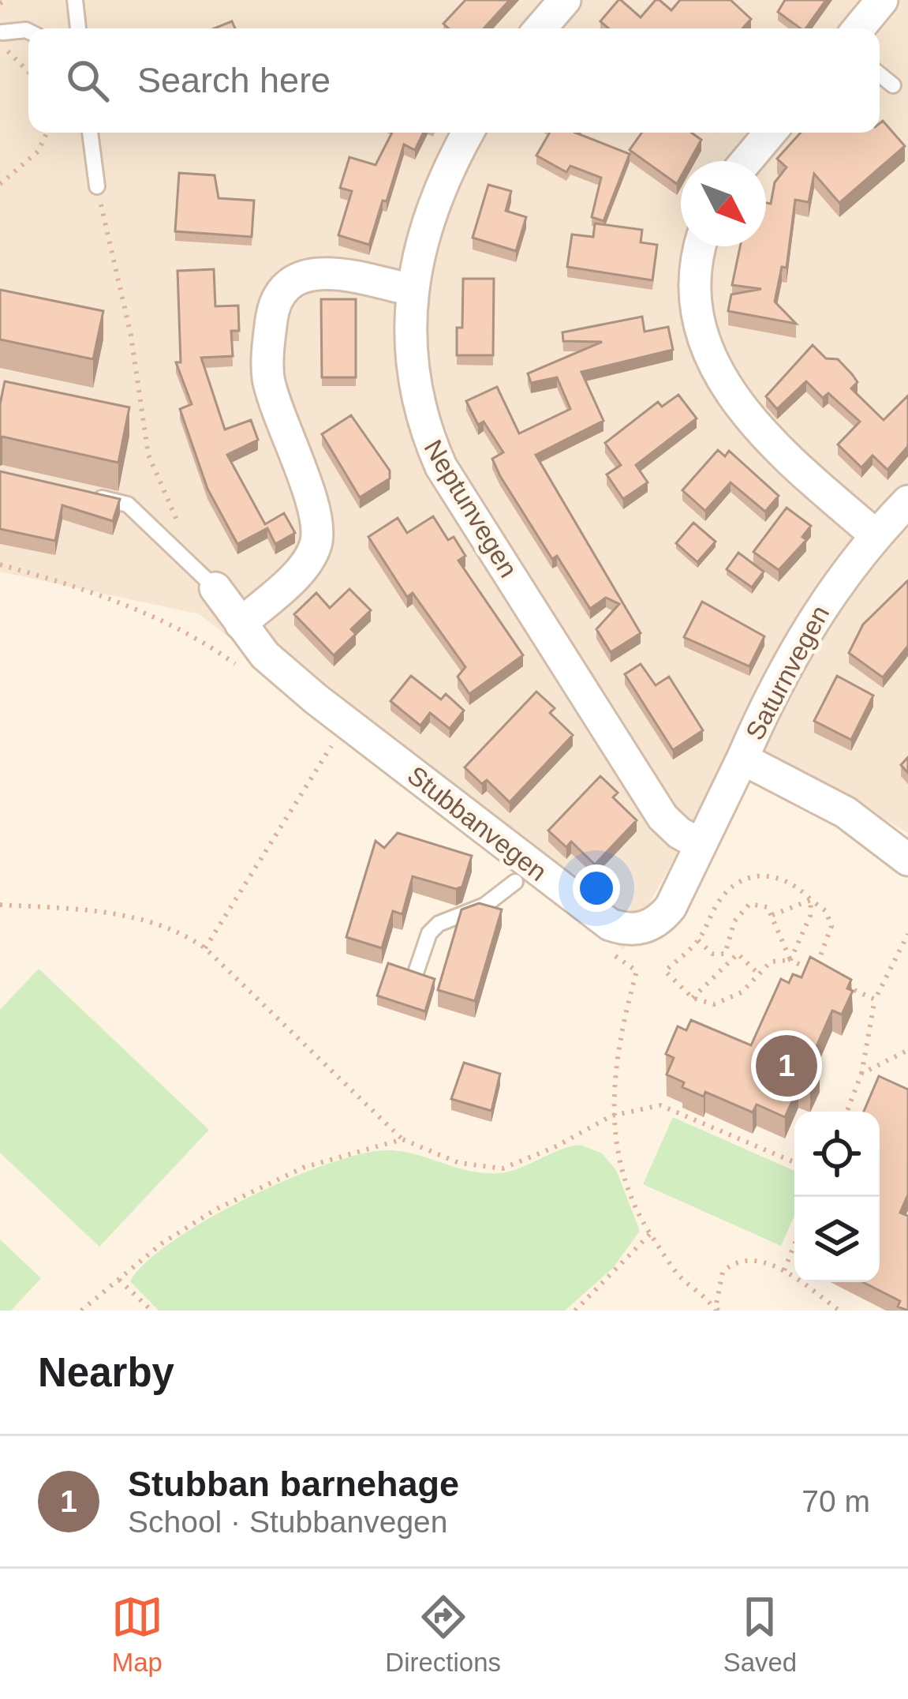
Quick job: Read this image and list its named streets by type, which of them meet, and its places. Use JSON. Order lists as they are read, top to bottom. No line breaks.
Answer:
{"streets":{"street":["Neptunvegen","Saturnvegen","Stubbanvegen"]},"crossings":[["Neptunvegen","Stubbanvegen"],["Saturnvegen","Stubbanvegen"]],"north":"bottom right","page":{"search":"Search here","pins":"1","heading":"Nearby","list":[{"mark":"1","name":"Stubban barnehage","note":"School · Stubbanvegen","value":"70 m"}],"nav":["Map","Directions","Saved"]}}
